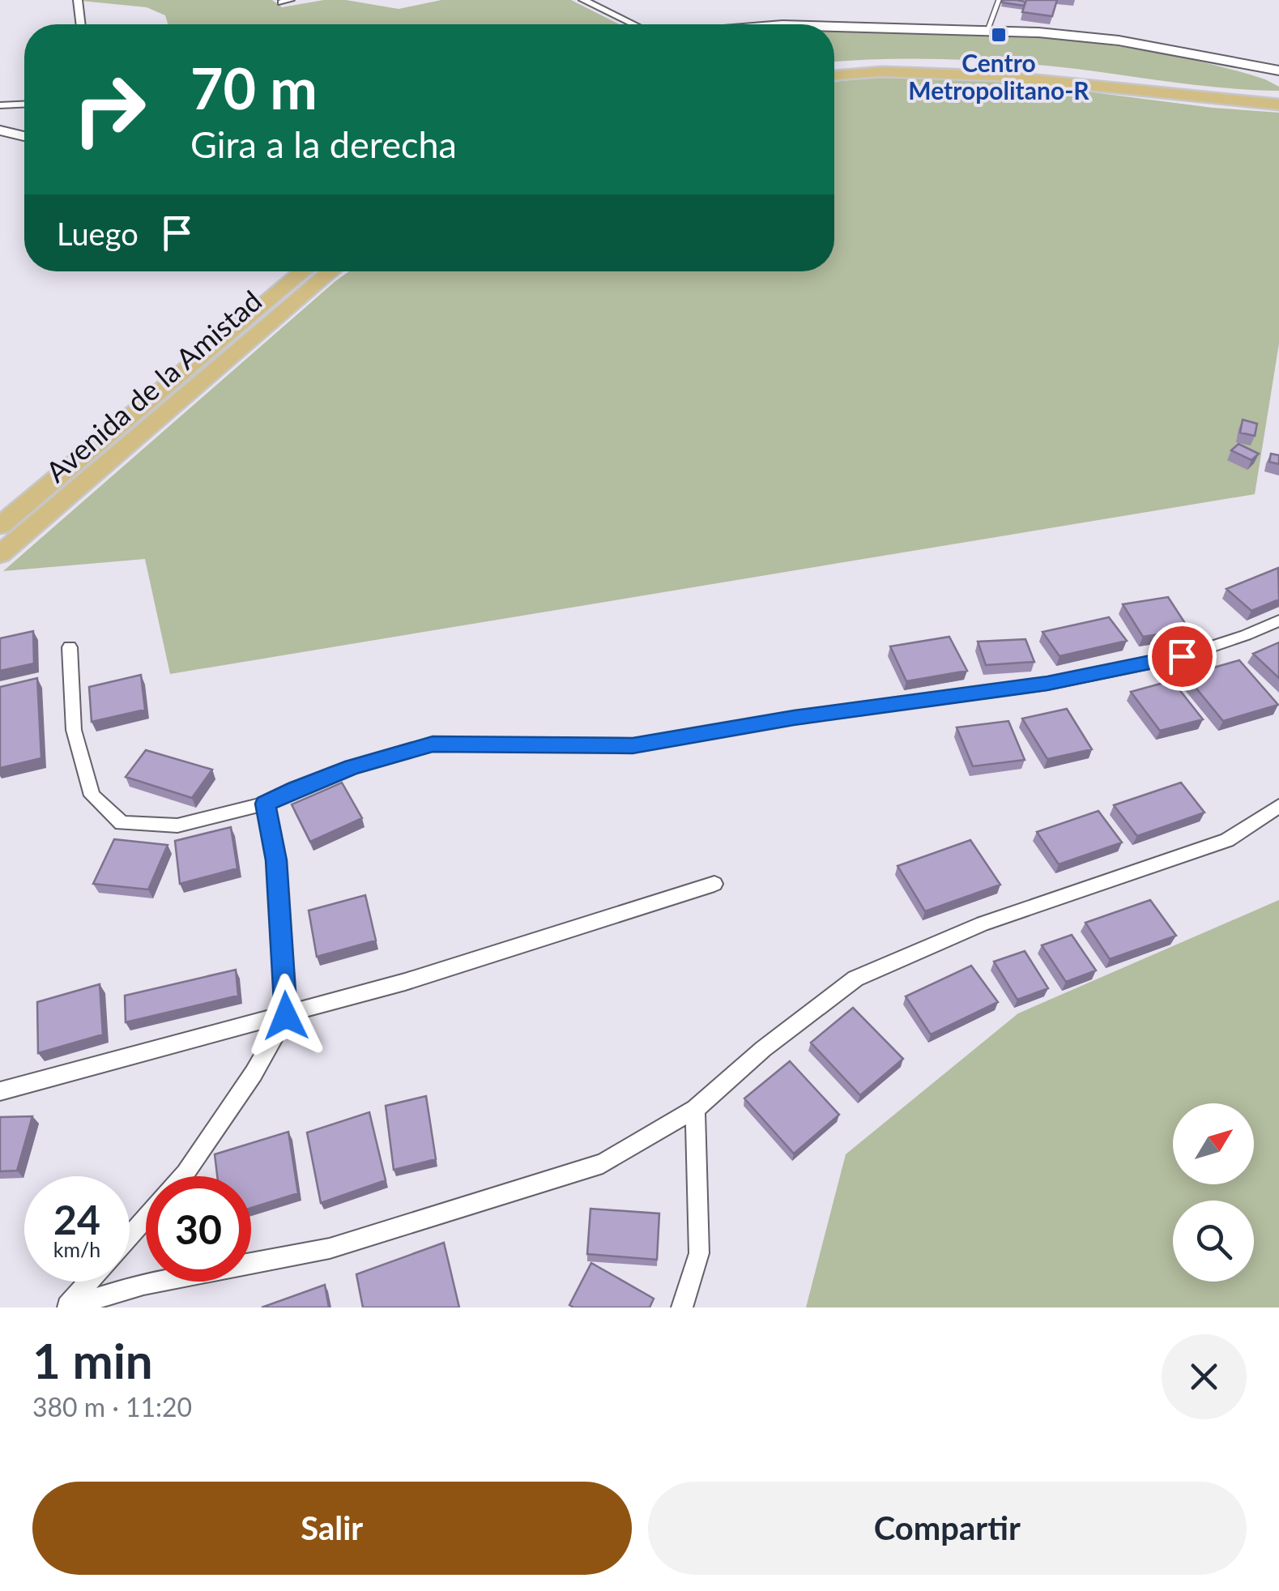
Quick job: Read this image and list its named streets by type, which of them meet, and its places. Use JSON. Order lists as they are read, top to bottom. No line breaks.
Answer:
{"streets":{"main road":["Avenida de la Amistad"]},"places":{"transit":["Centro Metropolitano-R"]},"north":"top right","page":{"turn":["70 m","Gira a la derecha"],"then":"Luego","speed":"24 km/h","limit":"30","heading":["1 min","380 m · 11:20"],"buttons":["Salir","Compartir"]}}
